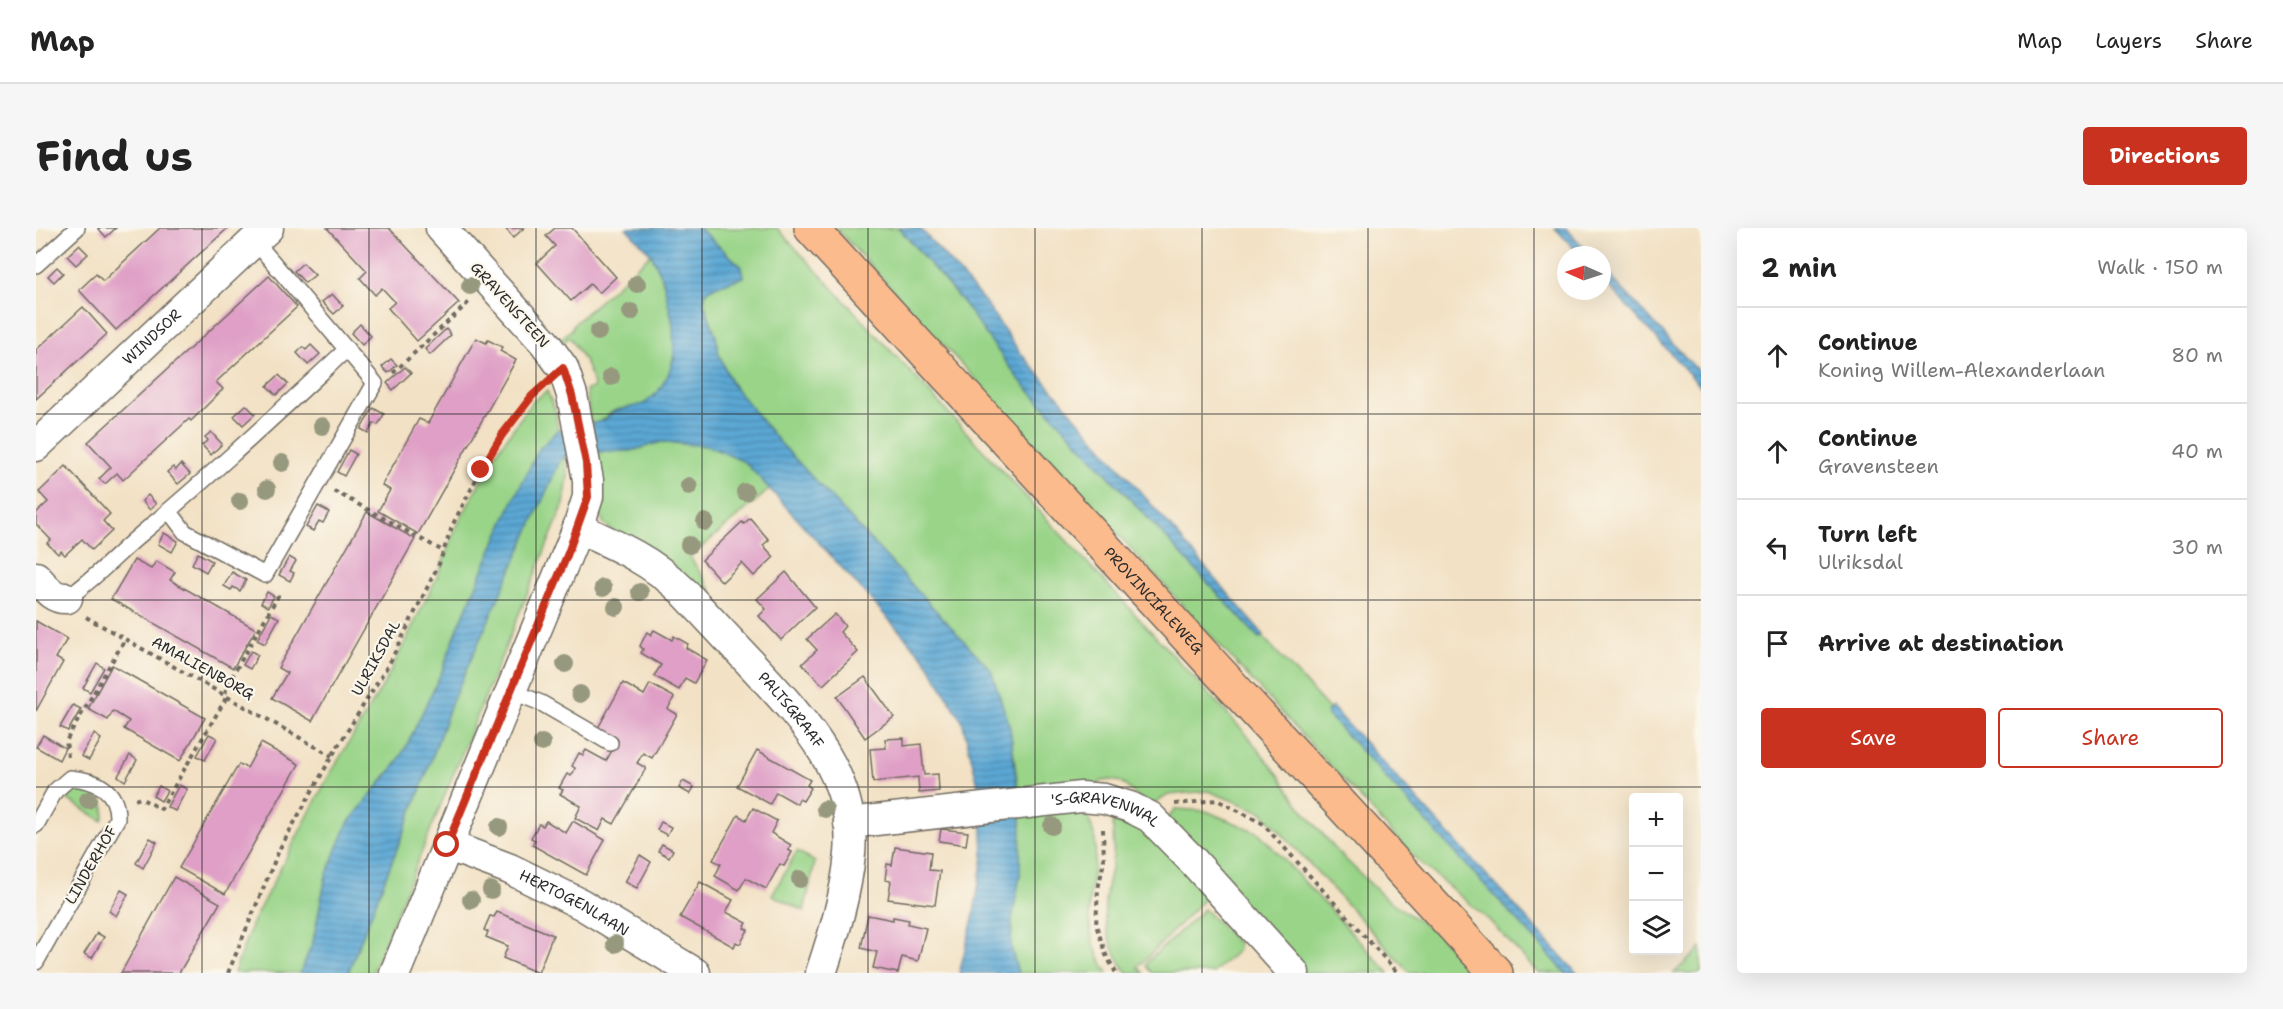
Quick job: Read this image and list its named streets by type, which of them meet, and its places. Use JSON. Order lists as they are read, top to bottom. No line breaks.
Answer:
{"streets":{"main road":["PROVINCIALEWEG"],"street":["GRAVENSTEEN","WINDSOR","PALTSGRAAF","'S-GRAVENWAL","HERTOGENLAAN"],"lane":["LINDERHOF"],"path":["ULRIKSDAL","AMALIENBORG"]},"crossings":[["GRAVENSTEEN","ULRIKSDAL"],["GRAVENSTEEN","PALTSGRAAF"],["GRAVENSTEEN","HERTOGENLAAN"],["ULRIKSDAL","AMALIENBORG"],["PALTSGRAAF","'S-GRAVENWAL"]],"north":"left","page":{"header":"Map","nav":["Map","Layers","Share"],"buttons":["Directions",["Save","Share"]],"title":"Find us","heading":["2 min","Walk · 150 m"],"list":[["Continue","Koning Willem-Alexanderlaan","80 m"],["Continue","Gravensteen","40 m"],["Turn left","Ulriksdal","30 m"],"Arrive at destination"],"map_buttons":["+","−"]}}
